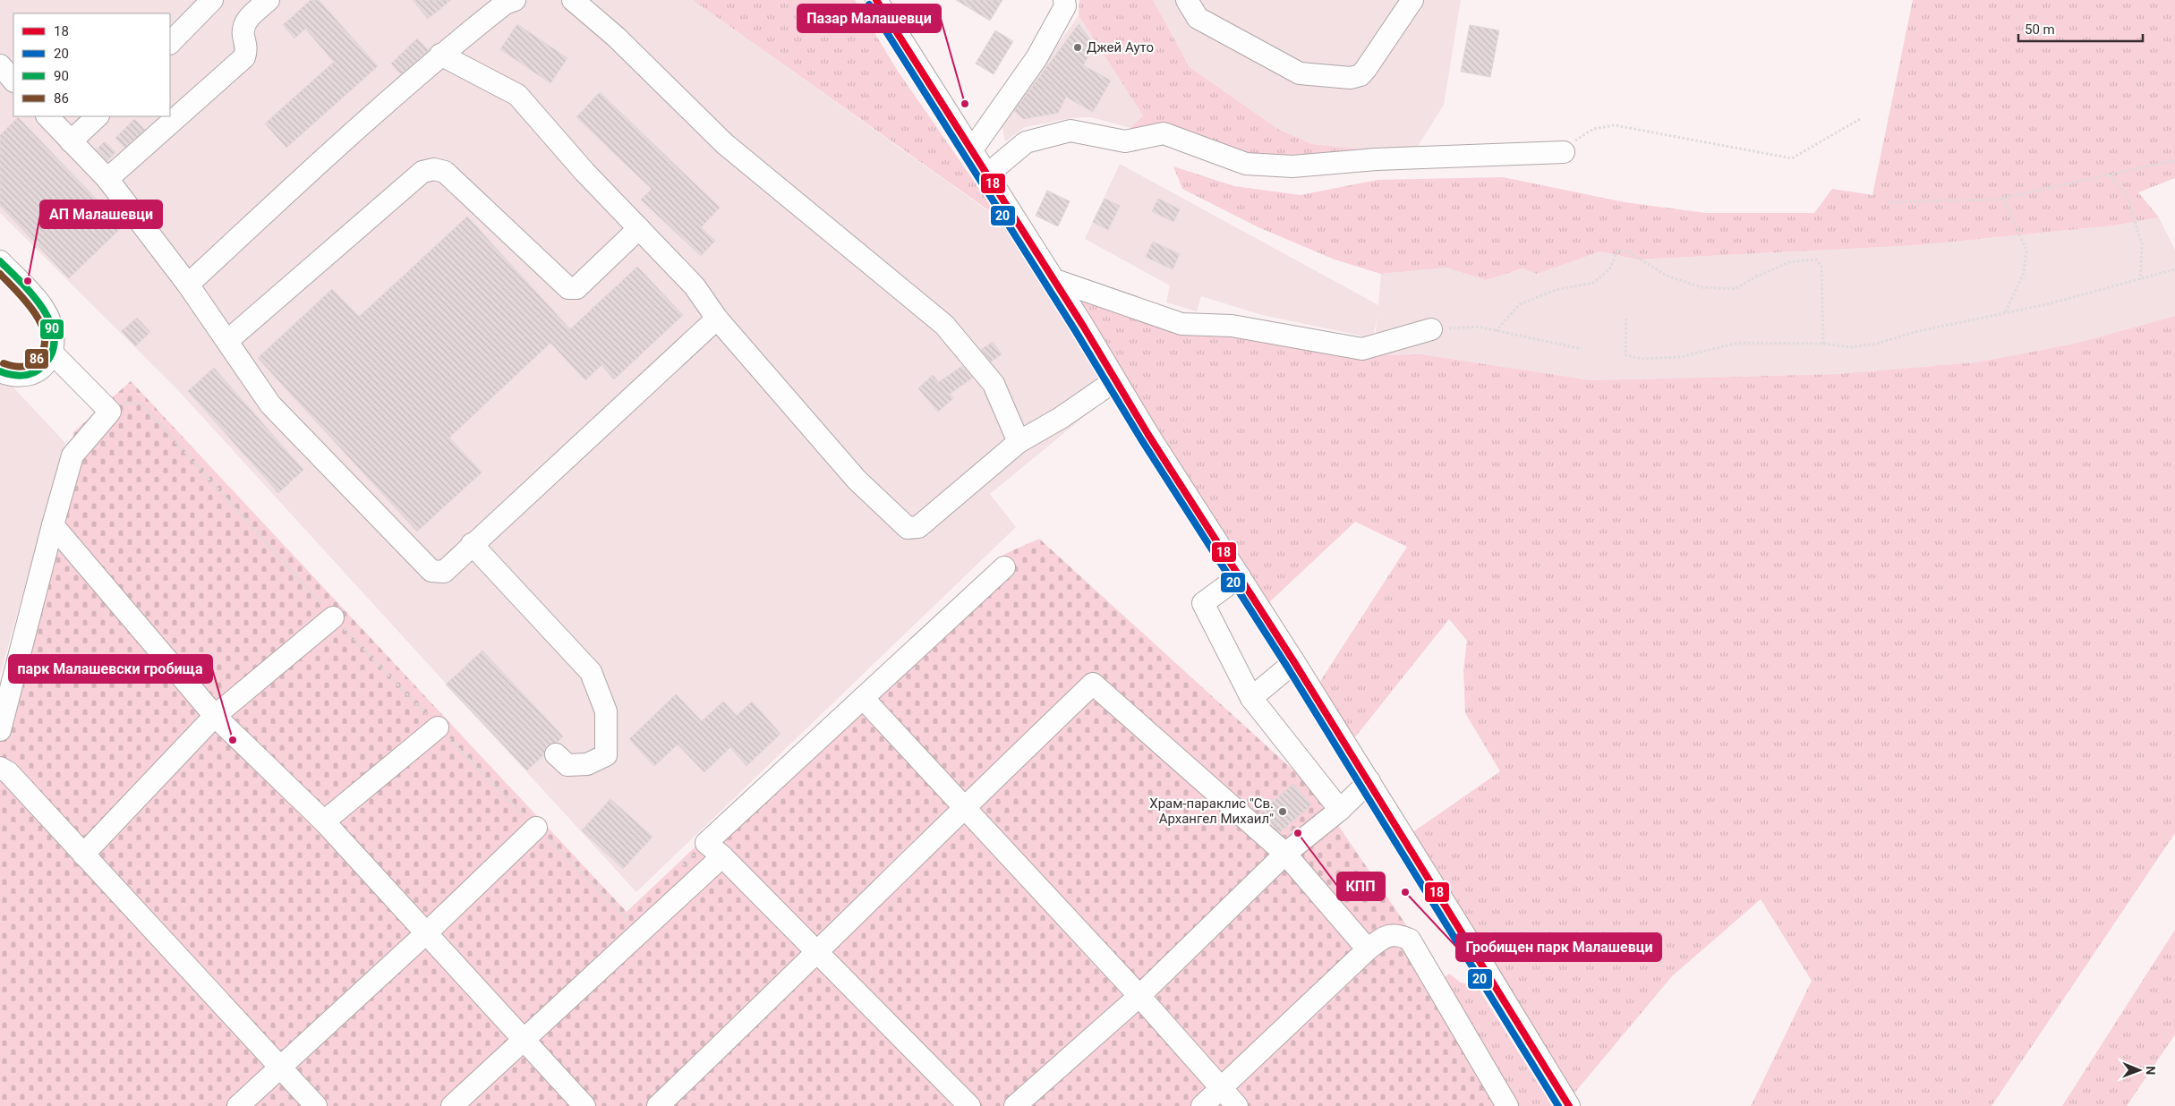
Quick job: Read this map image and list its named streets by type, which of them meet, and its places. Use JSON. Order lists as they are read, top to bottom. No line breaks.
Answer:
{"places":["Джей Ауто","Пазар Малашевци","АП Малашевци","парк Малашевски гробища","Храм-параклис \"Св. Архангел Михаил\"","КПП","Гробищен парк Малашевци"],"lines":["transit line 18","transit line 20","transit line 90","transit line 86"],"legend":["18","20","90","86"],"scale_bar":"50 m","north":"right"}
